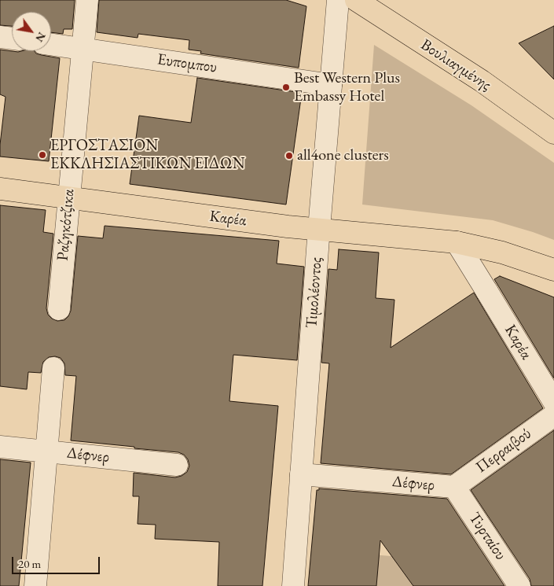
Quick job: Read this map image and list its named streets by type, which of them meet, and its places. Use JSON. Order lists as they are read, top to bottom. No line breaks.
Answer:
{"streets":{"main road":["Βουλιαγμένης","Καρέα"],"street":["Ευπομπου","Ραζηκότζικα","Τιμολέοντος","Περραιβού","Δέφνερ","Τυρταίου"]},"crossings":[["Ευπομπου","Ραζηκότζικα"],["Ευπομπου","Τιμολέοντος"],["Καρέα","Ραζηκότζικα"],["Καρέα","Τιμολέοντος"],["Τιμολέοντος","Δέφνερ"],["Περραιβού","Δέφνερ"],["Περραιβού","Τυρταίου"],["Δέφνερ","Τυρταίου"]],"places":["Best Western Plus Embassy Hotel","ΕΡΓΟΣΤΑΣΙΟΝ ΕΚΚΛΗΣΙΑΣΤΙΚΩΝ ΕΙΔΩΝ","all4one clusters"],"scale_bar":"20 m","north":"bottom right"}
